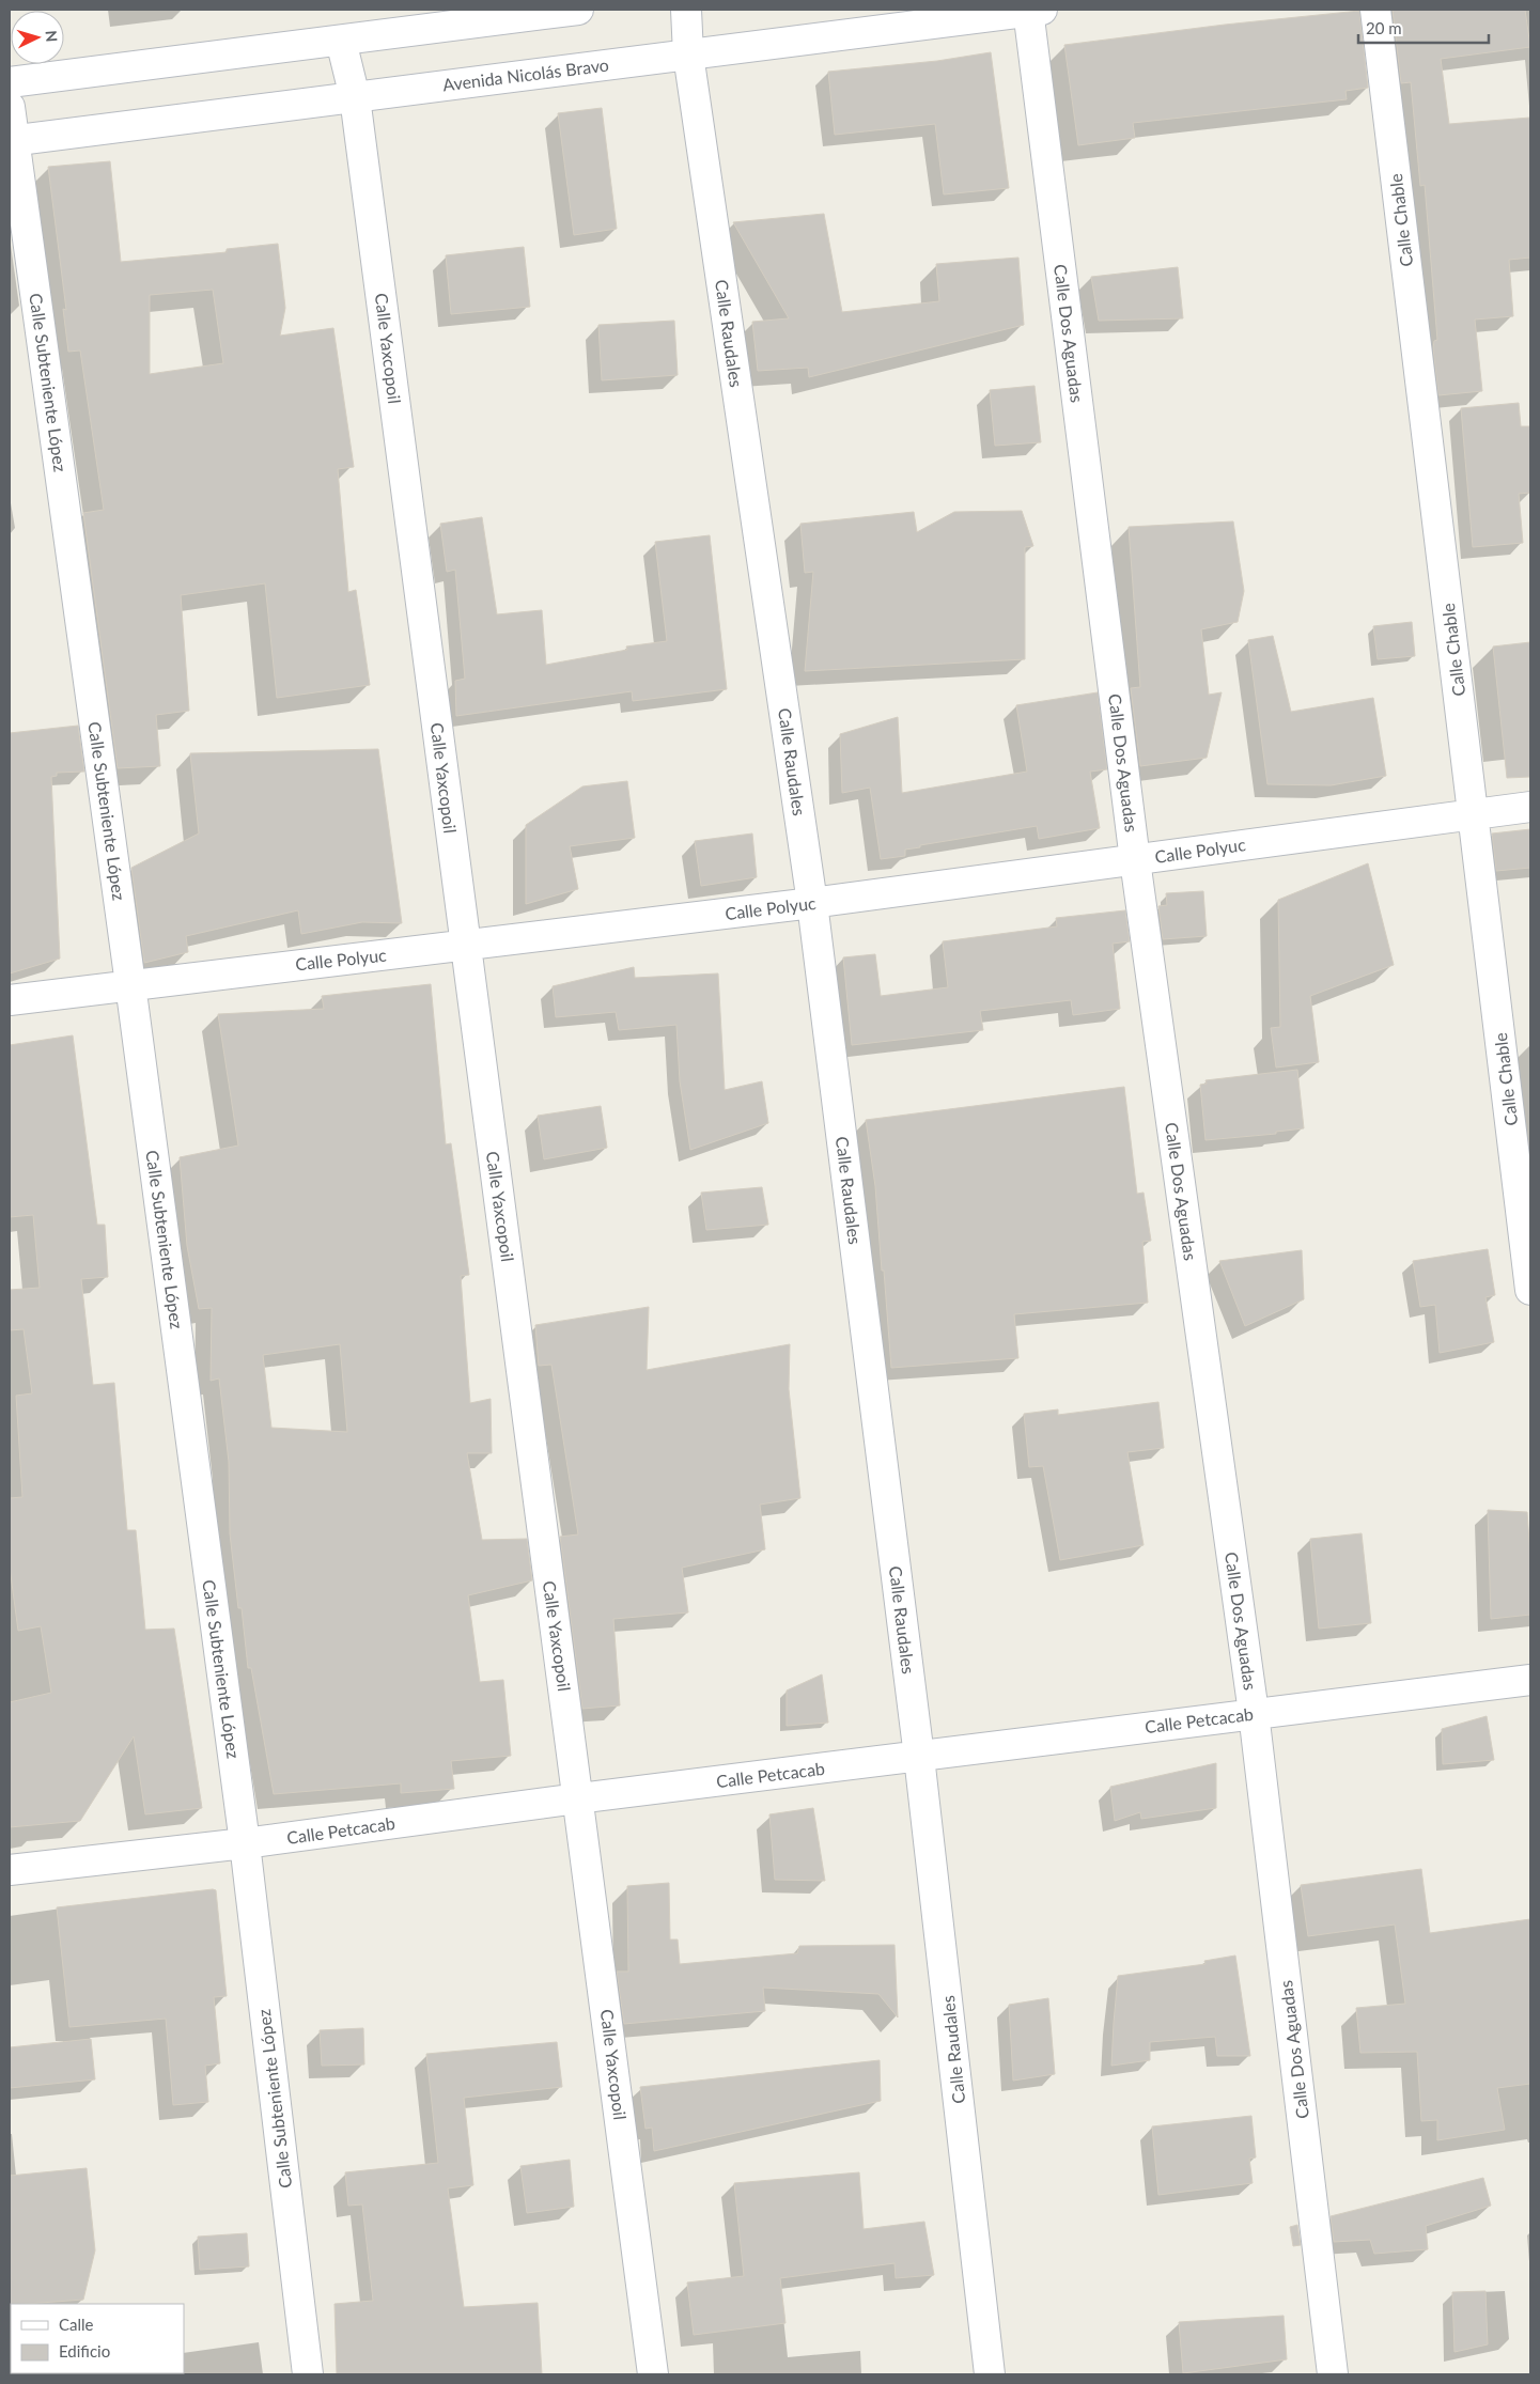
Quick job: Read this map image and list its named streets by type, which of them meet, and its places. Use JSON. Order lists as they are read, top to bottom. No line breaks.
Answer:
{"streets":{"street":["Avenida Nicolás Bravo","Calle Chable","Calle Raudales","Calle Dos Aguadas","Calle Yaxcopoil","Calle Subteniente López","Calle Polyuc","Calle Petcacab"]},"crossings":[["Avenida Nicolás Bravo","Calle Raudales"],["Avenida Nicolás Bravo","Calle Dos Aguadas"],["Avenida Nicolás Bravo","Calle Yaxcopoil"],["Avenida Nicolás Bravo","Calle Subteniente López"],["Calle Chable","Calle Polyuc"],["Calle Raudales","Calle Polyuc"],["Calle Raudales","Calle Petcacab"],["Calle Dos Aguadas","Calle Polyuc"],["Calle Dos Aguadas","Calle Petcacab"],["Calle Yaxcopoil","Calle Polyuc"],["Calle Yaxcopoil","Calle Petcacab"],["Calle Subteniente López","Calle Polyuc"],["Calle Subteniente López","Calle Petcacab"]],"legend":["Calle","Edificio"],"scale_bar":"20 m","north":"right"}
